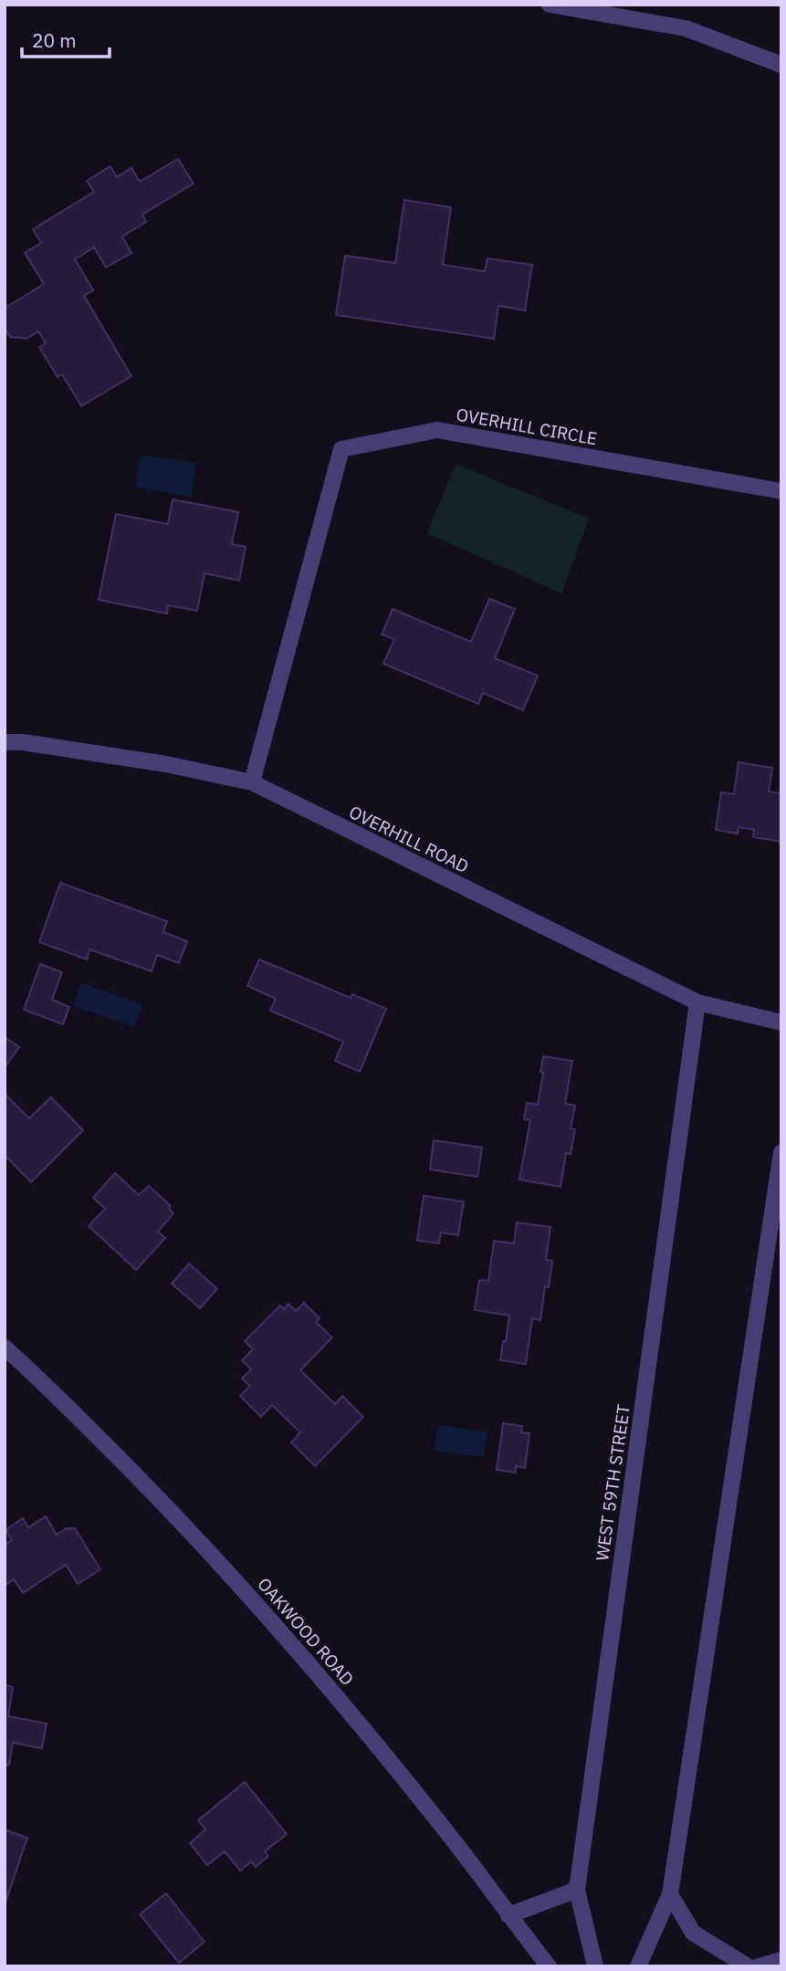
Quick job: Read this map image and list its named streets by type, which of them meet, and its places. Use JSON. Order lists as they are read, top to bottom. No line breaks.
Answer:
{"streets":{"street":["OVERHILL CIRCLE","OVERHILL ROAD","WEST 59TH STREET","OAKWOOD ROAD"]},"crossings":[["OVERHILL CIRCLE","OVERHILL ROAD"],["OVERHILL ROAD","WEST 59TH STREET"]],"scale_bar":"20 m"}
